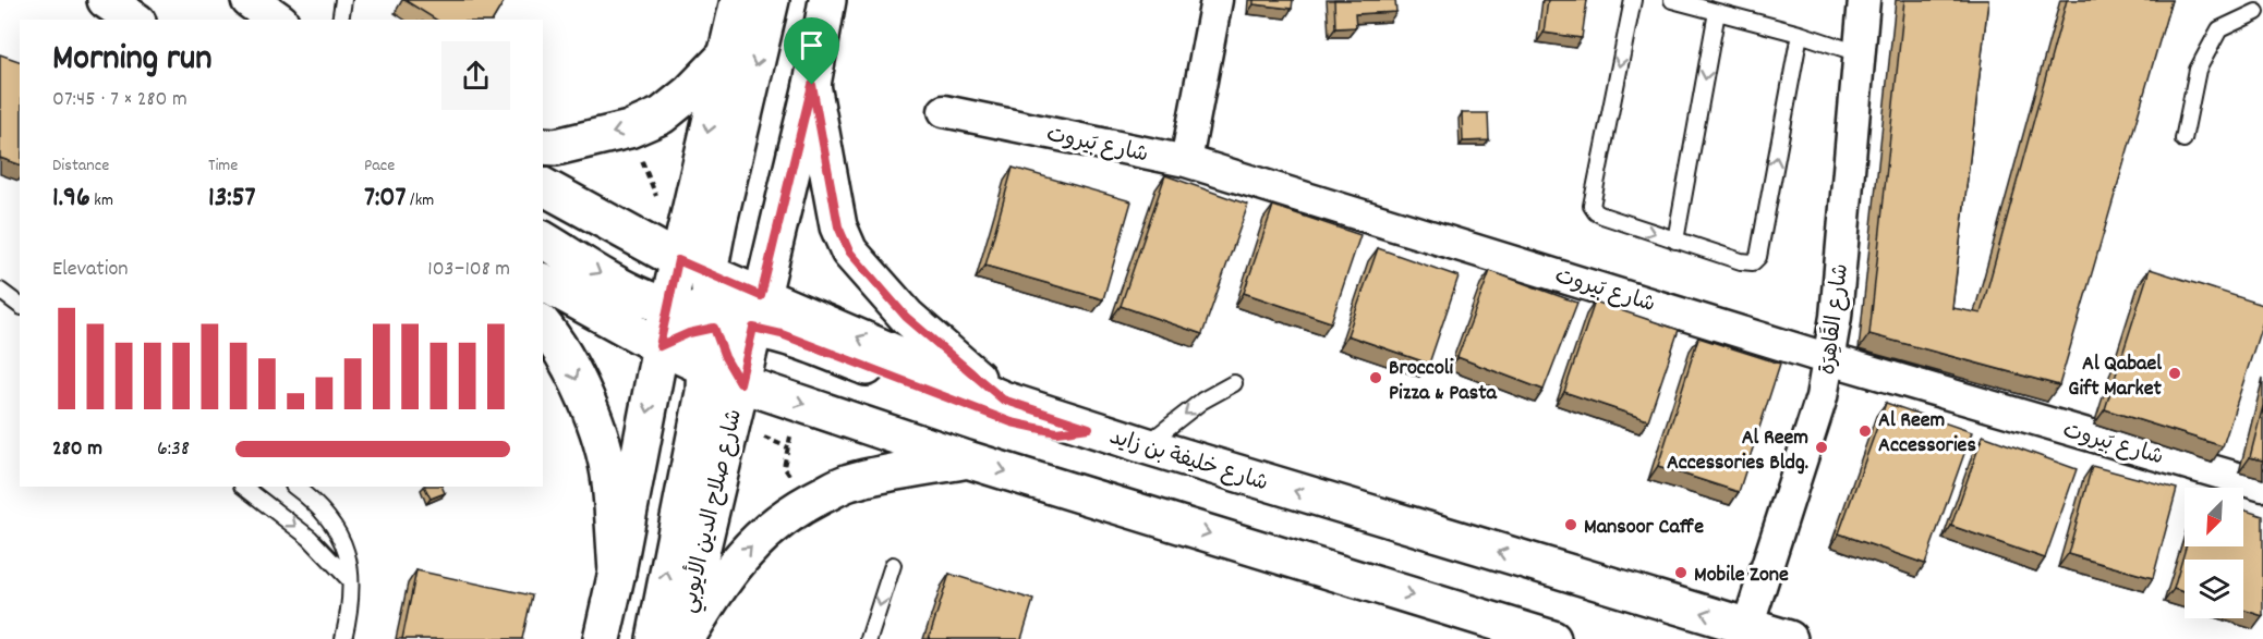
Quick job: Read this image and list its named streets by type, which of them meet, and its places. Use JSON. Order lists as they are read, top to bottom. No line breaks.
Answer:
{"streets":{"main road":["شارع خليفة بن زايد","شارع صلاح الدين الأيوبي"],"street":["شارع بَيروت","شارع القَاهِرَة"]},"crossings":[["شارع بَيروت","شارع القَاهِرَة"],["شارع القَاهِرَة","شارع خليفة بن زايد"],["شارع خليفة بن زايد","شارع صلاح الدين الأيوبي"]],"places":["Al Qabael Gift Market","Broccoli Pizza & Pasta","Al Reem Accessories","Al Reem Accessories Bldg.","Mansoor Caffe","Mobile Zone"],"north":"bottom left","page":{"heading":["Morning run","07:45 · 7 × 280 m"],"stats":[["Distance","1.96 km"],["Time","13:57"],["Pace","7:07 /km"]],"chart":["Elevation","103–108 m"],"list":[{"name":"280 m","note":"6:38"}]}}
